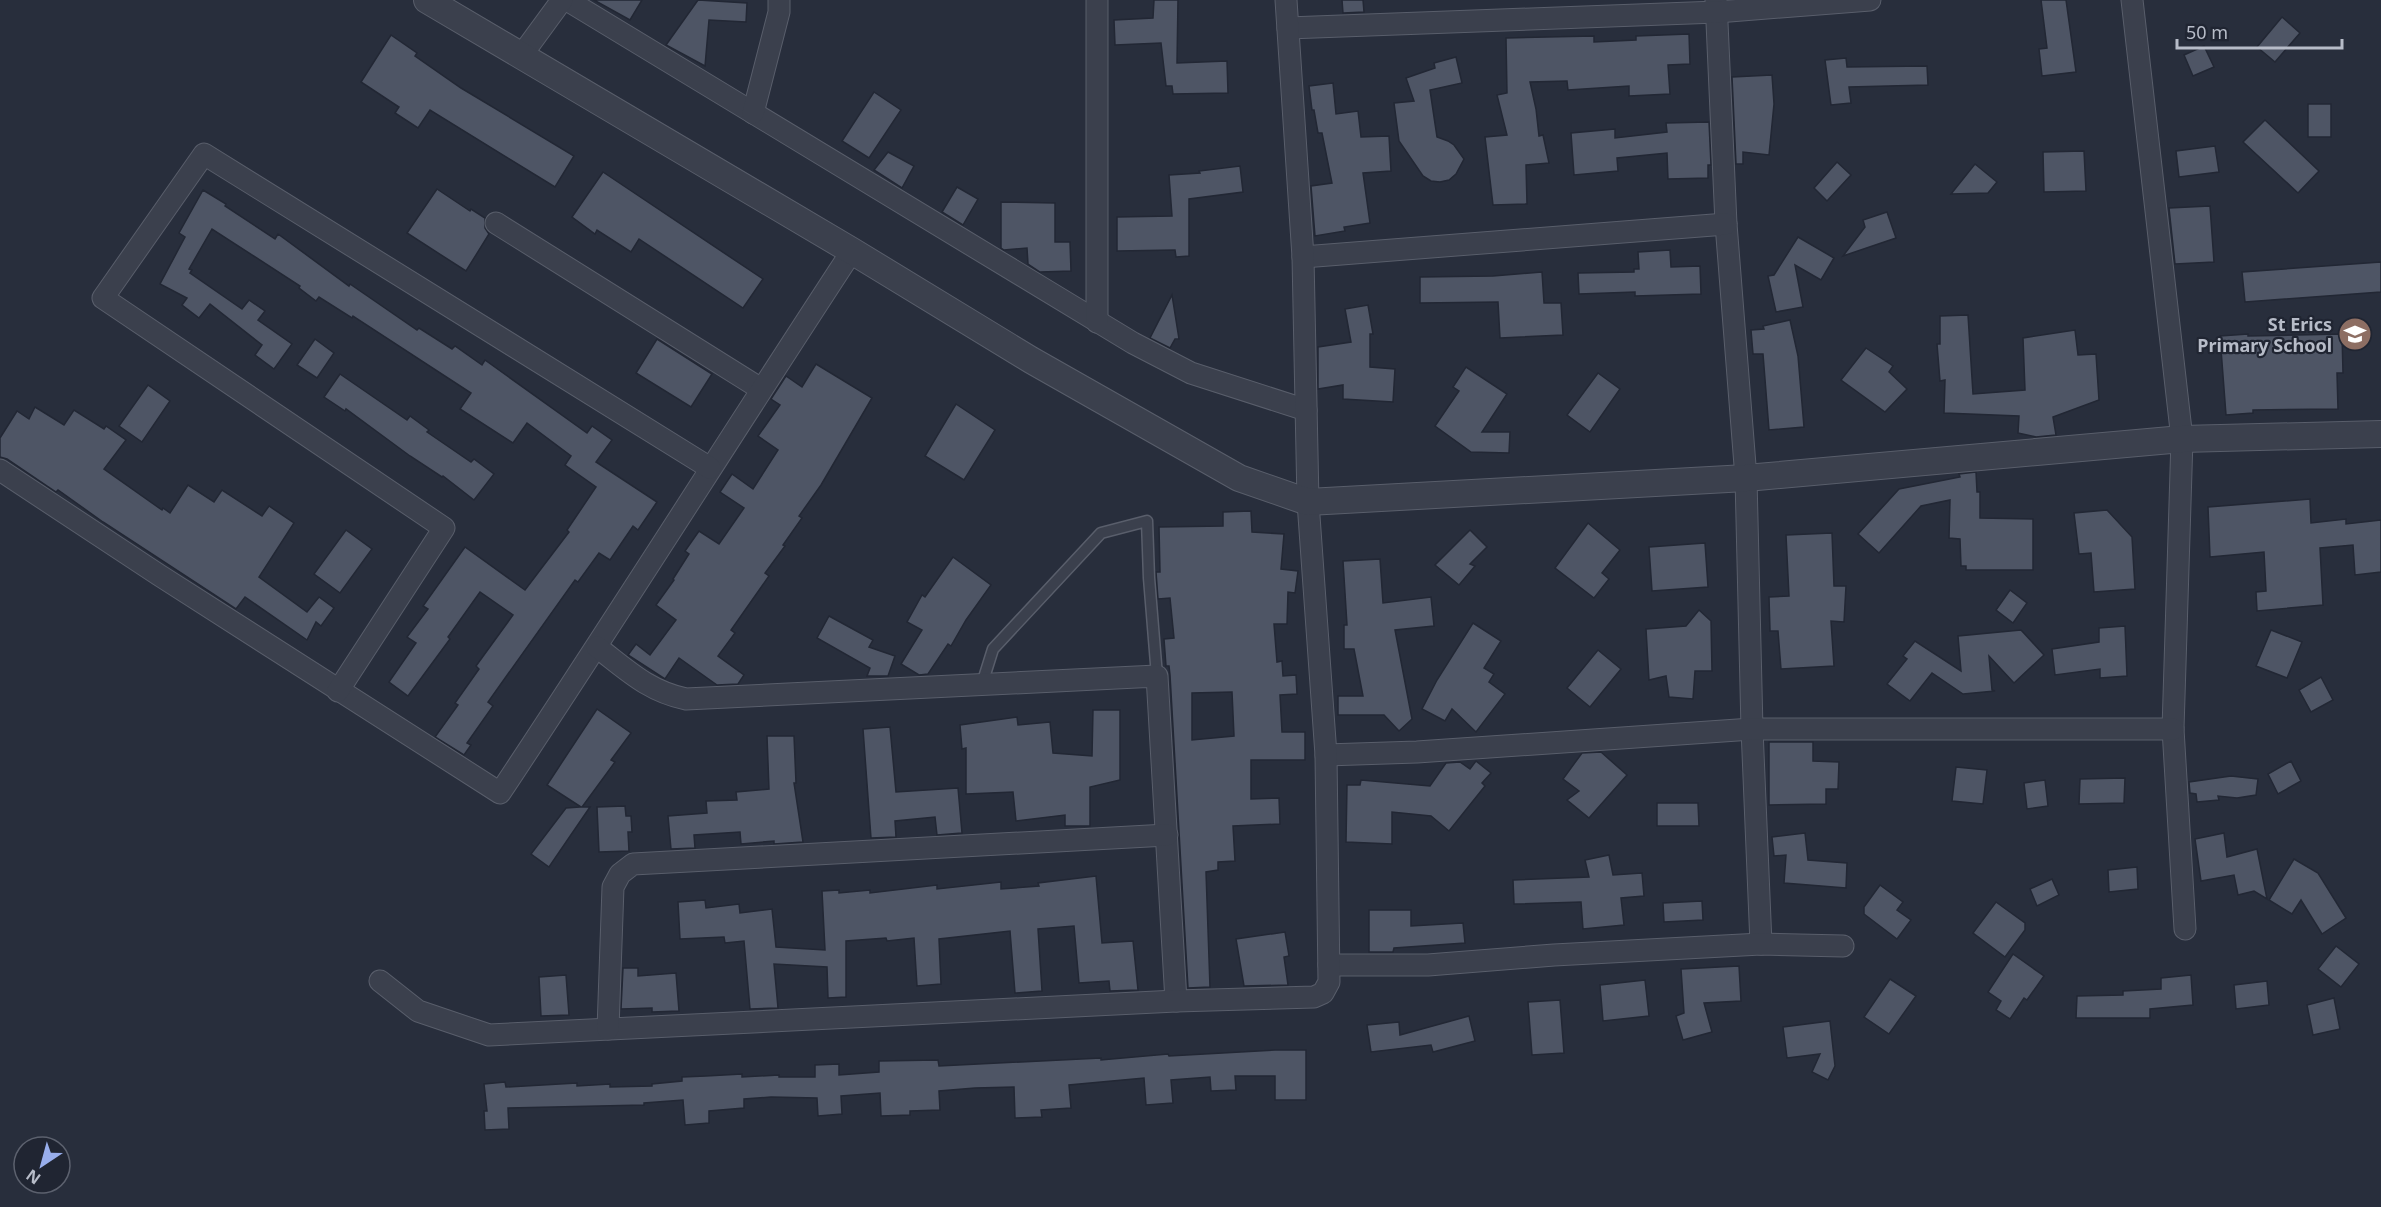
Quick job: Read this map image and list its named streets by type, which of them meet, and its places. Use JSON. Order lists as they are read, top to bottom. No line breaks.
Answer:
{"places":{"school or university":["St Erics Primary School"]},"scale_bar":"50 m","north":"bottom left"}
